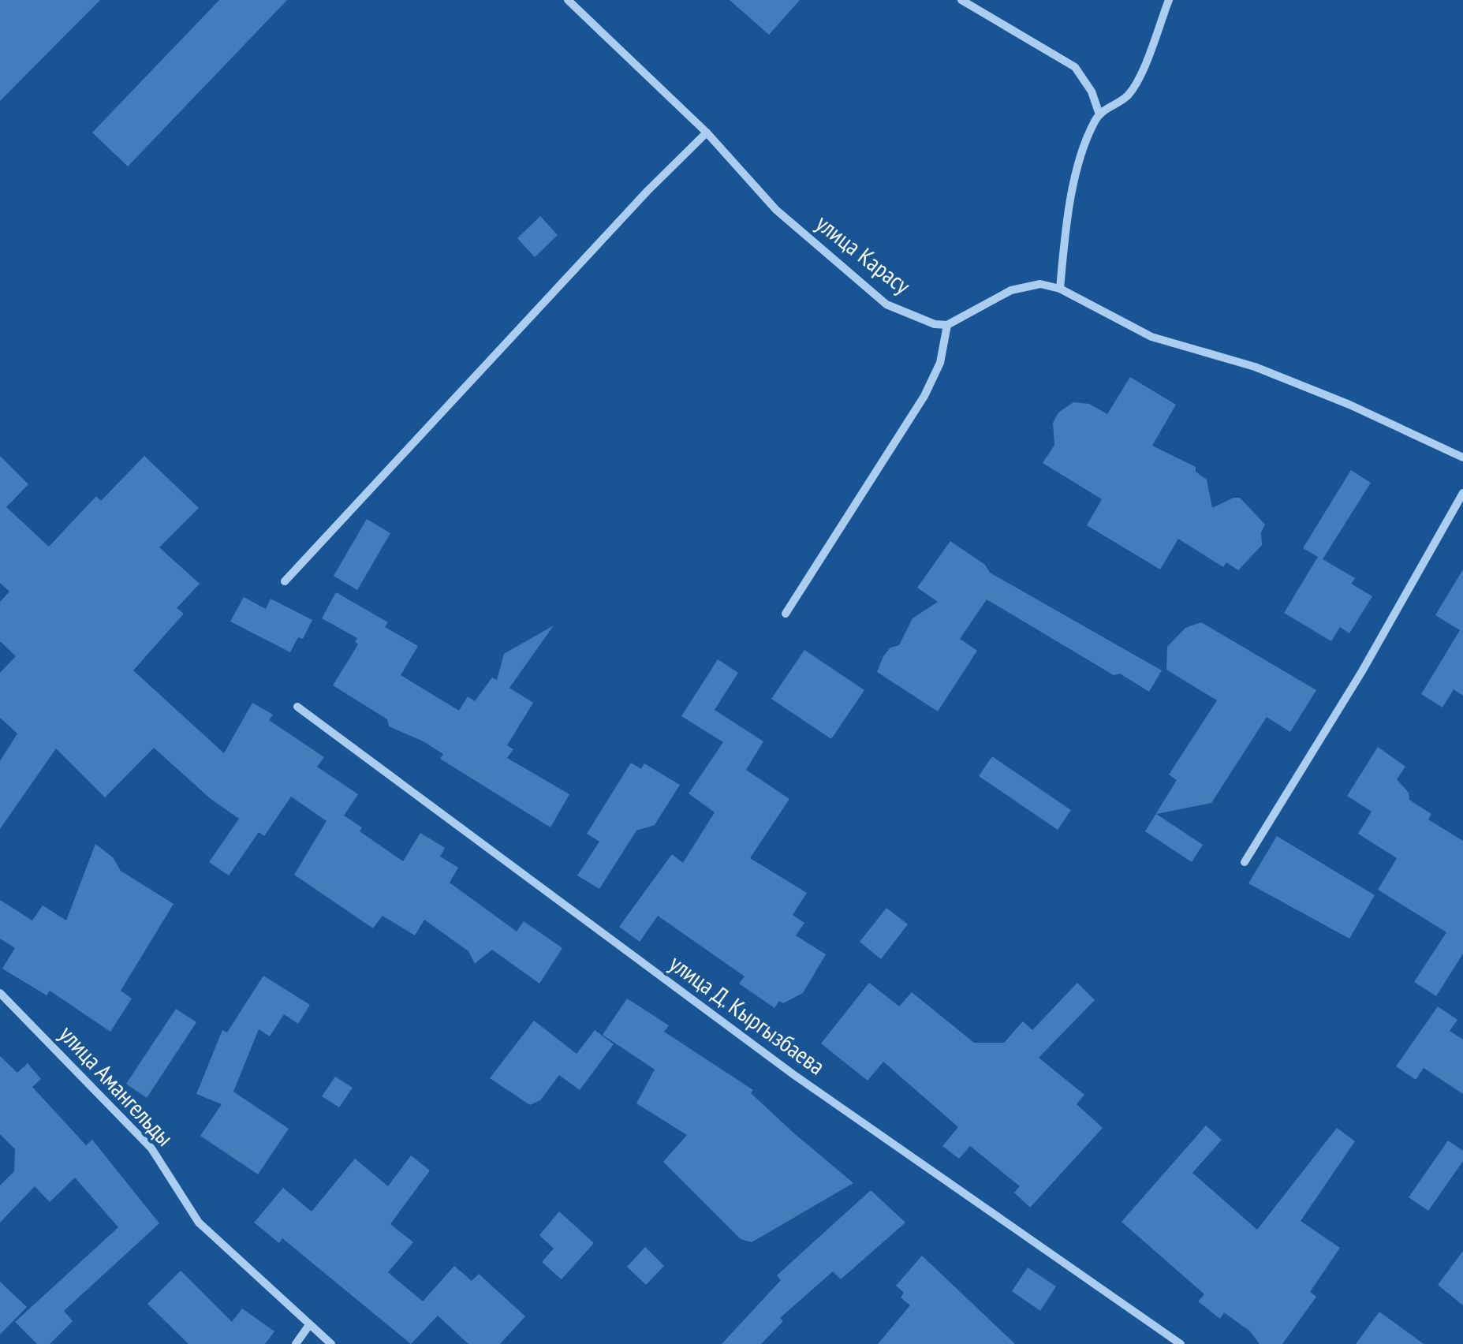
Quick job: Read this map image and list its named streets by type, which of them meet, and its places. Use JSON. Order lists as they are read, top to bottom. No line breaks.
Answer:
{"streets":{"street":["улица Карасу","улица Д. Кыргызбаева","улица Амангельды"]}}
